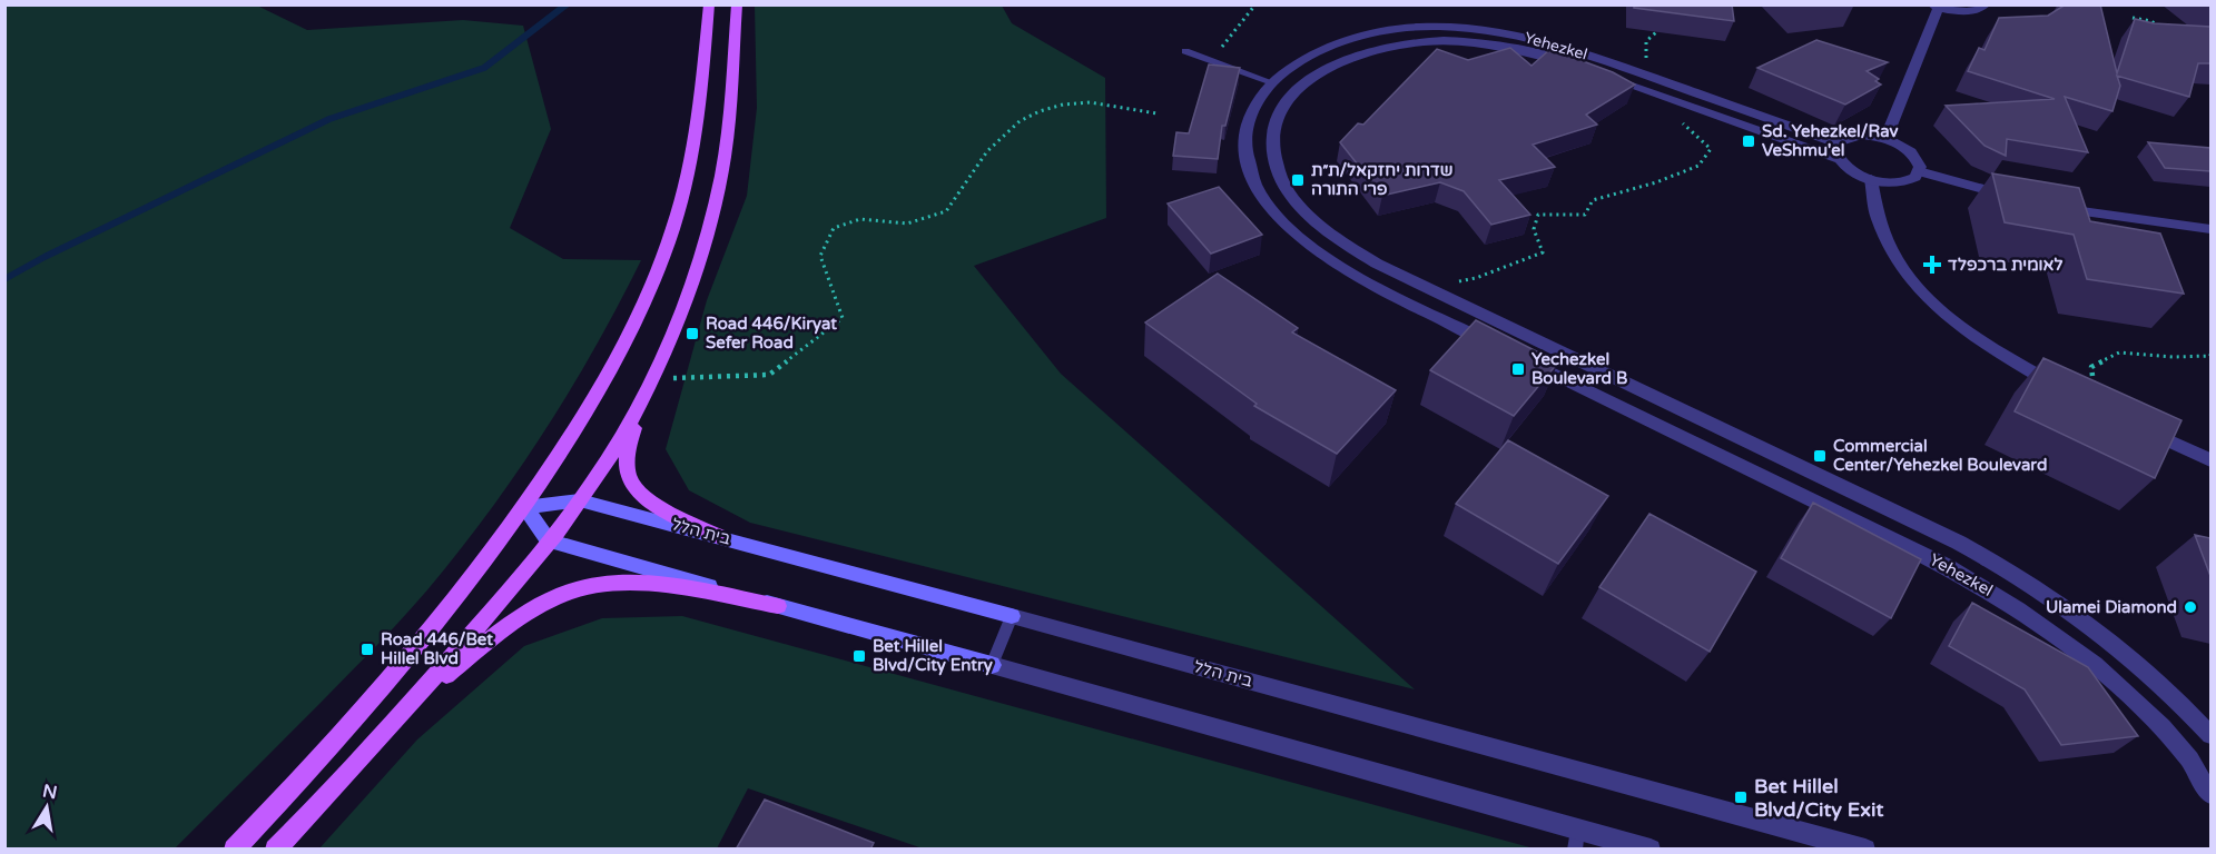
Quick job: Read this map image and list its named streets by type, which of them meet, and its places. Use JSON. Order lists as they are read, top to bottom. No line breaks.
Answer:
{"streets":{"main road":["בית הלל"],"street":["Yehezkel"]},"places":{"transit":["Sd. Yehezkel/Rav VeShmu'el","שדרות יחזקאל/ת״ת פרי התורה","Road 446/Kiryat Sefer Road","Yechezkel Boulevard B","Commercial Center/Yehezkel Boulevard","Road 446/Bet Hillel Blvd","Bet Hillel Blvd/City Entry","Bet Hillel Blvd/City Exit"],"health":["לאומית ברכפלד"],"other":["Ulamei Diamond"]},"north":"top"}
